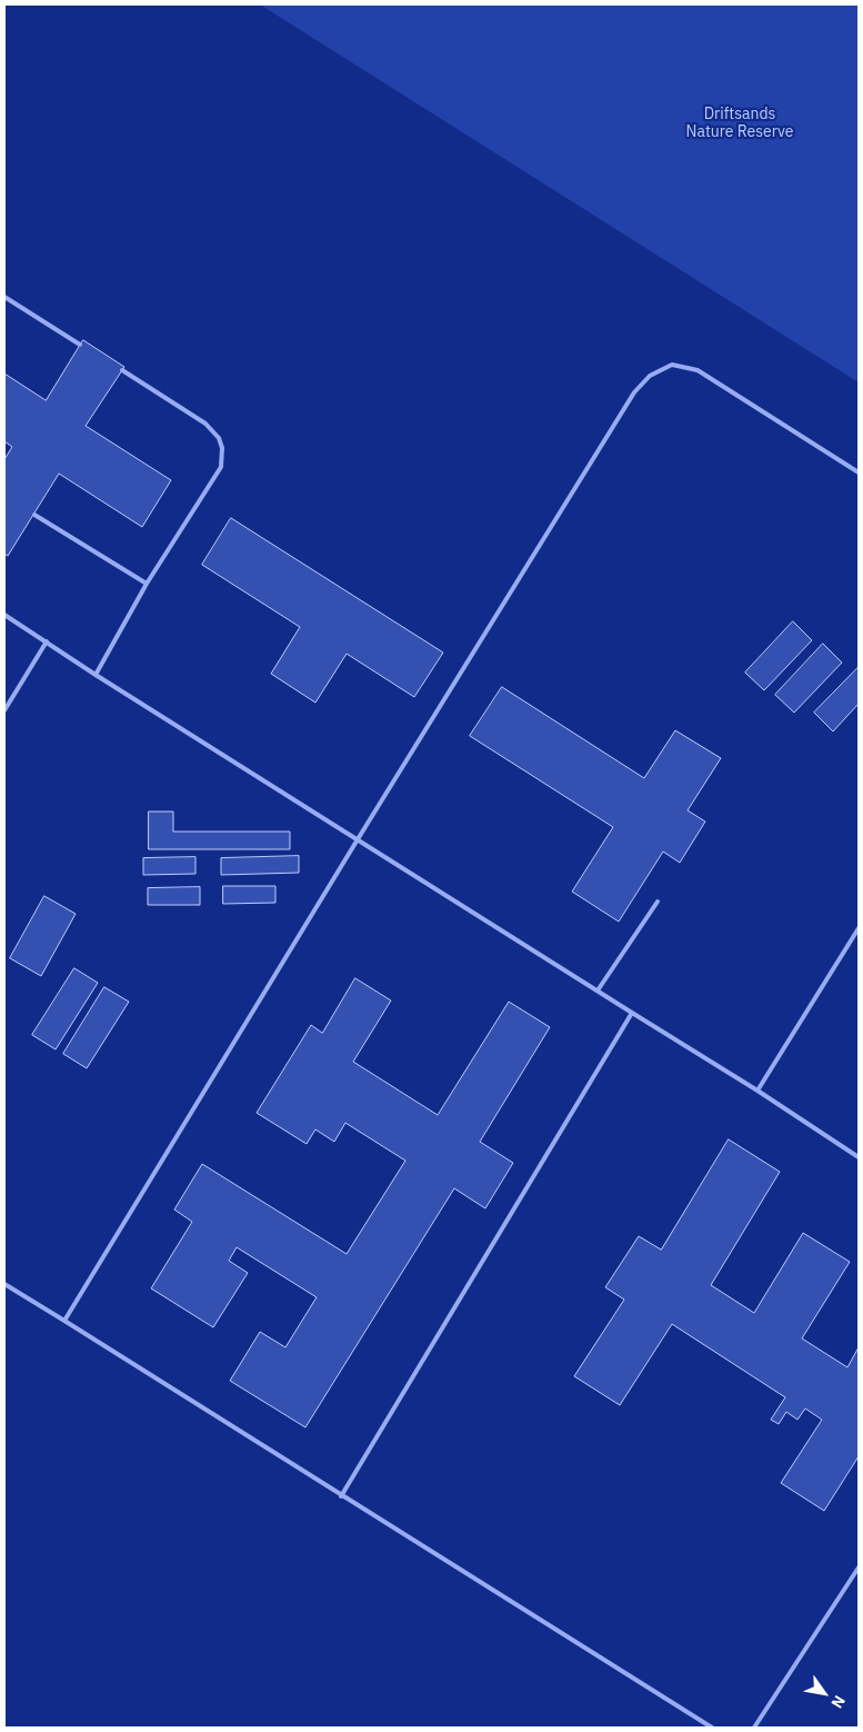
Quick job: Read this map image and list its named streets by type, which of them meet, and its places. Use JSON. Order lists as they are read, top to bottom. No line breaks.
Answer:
{"parks":["Driftsands Nature Reserve"],"north":"bottom right"}
